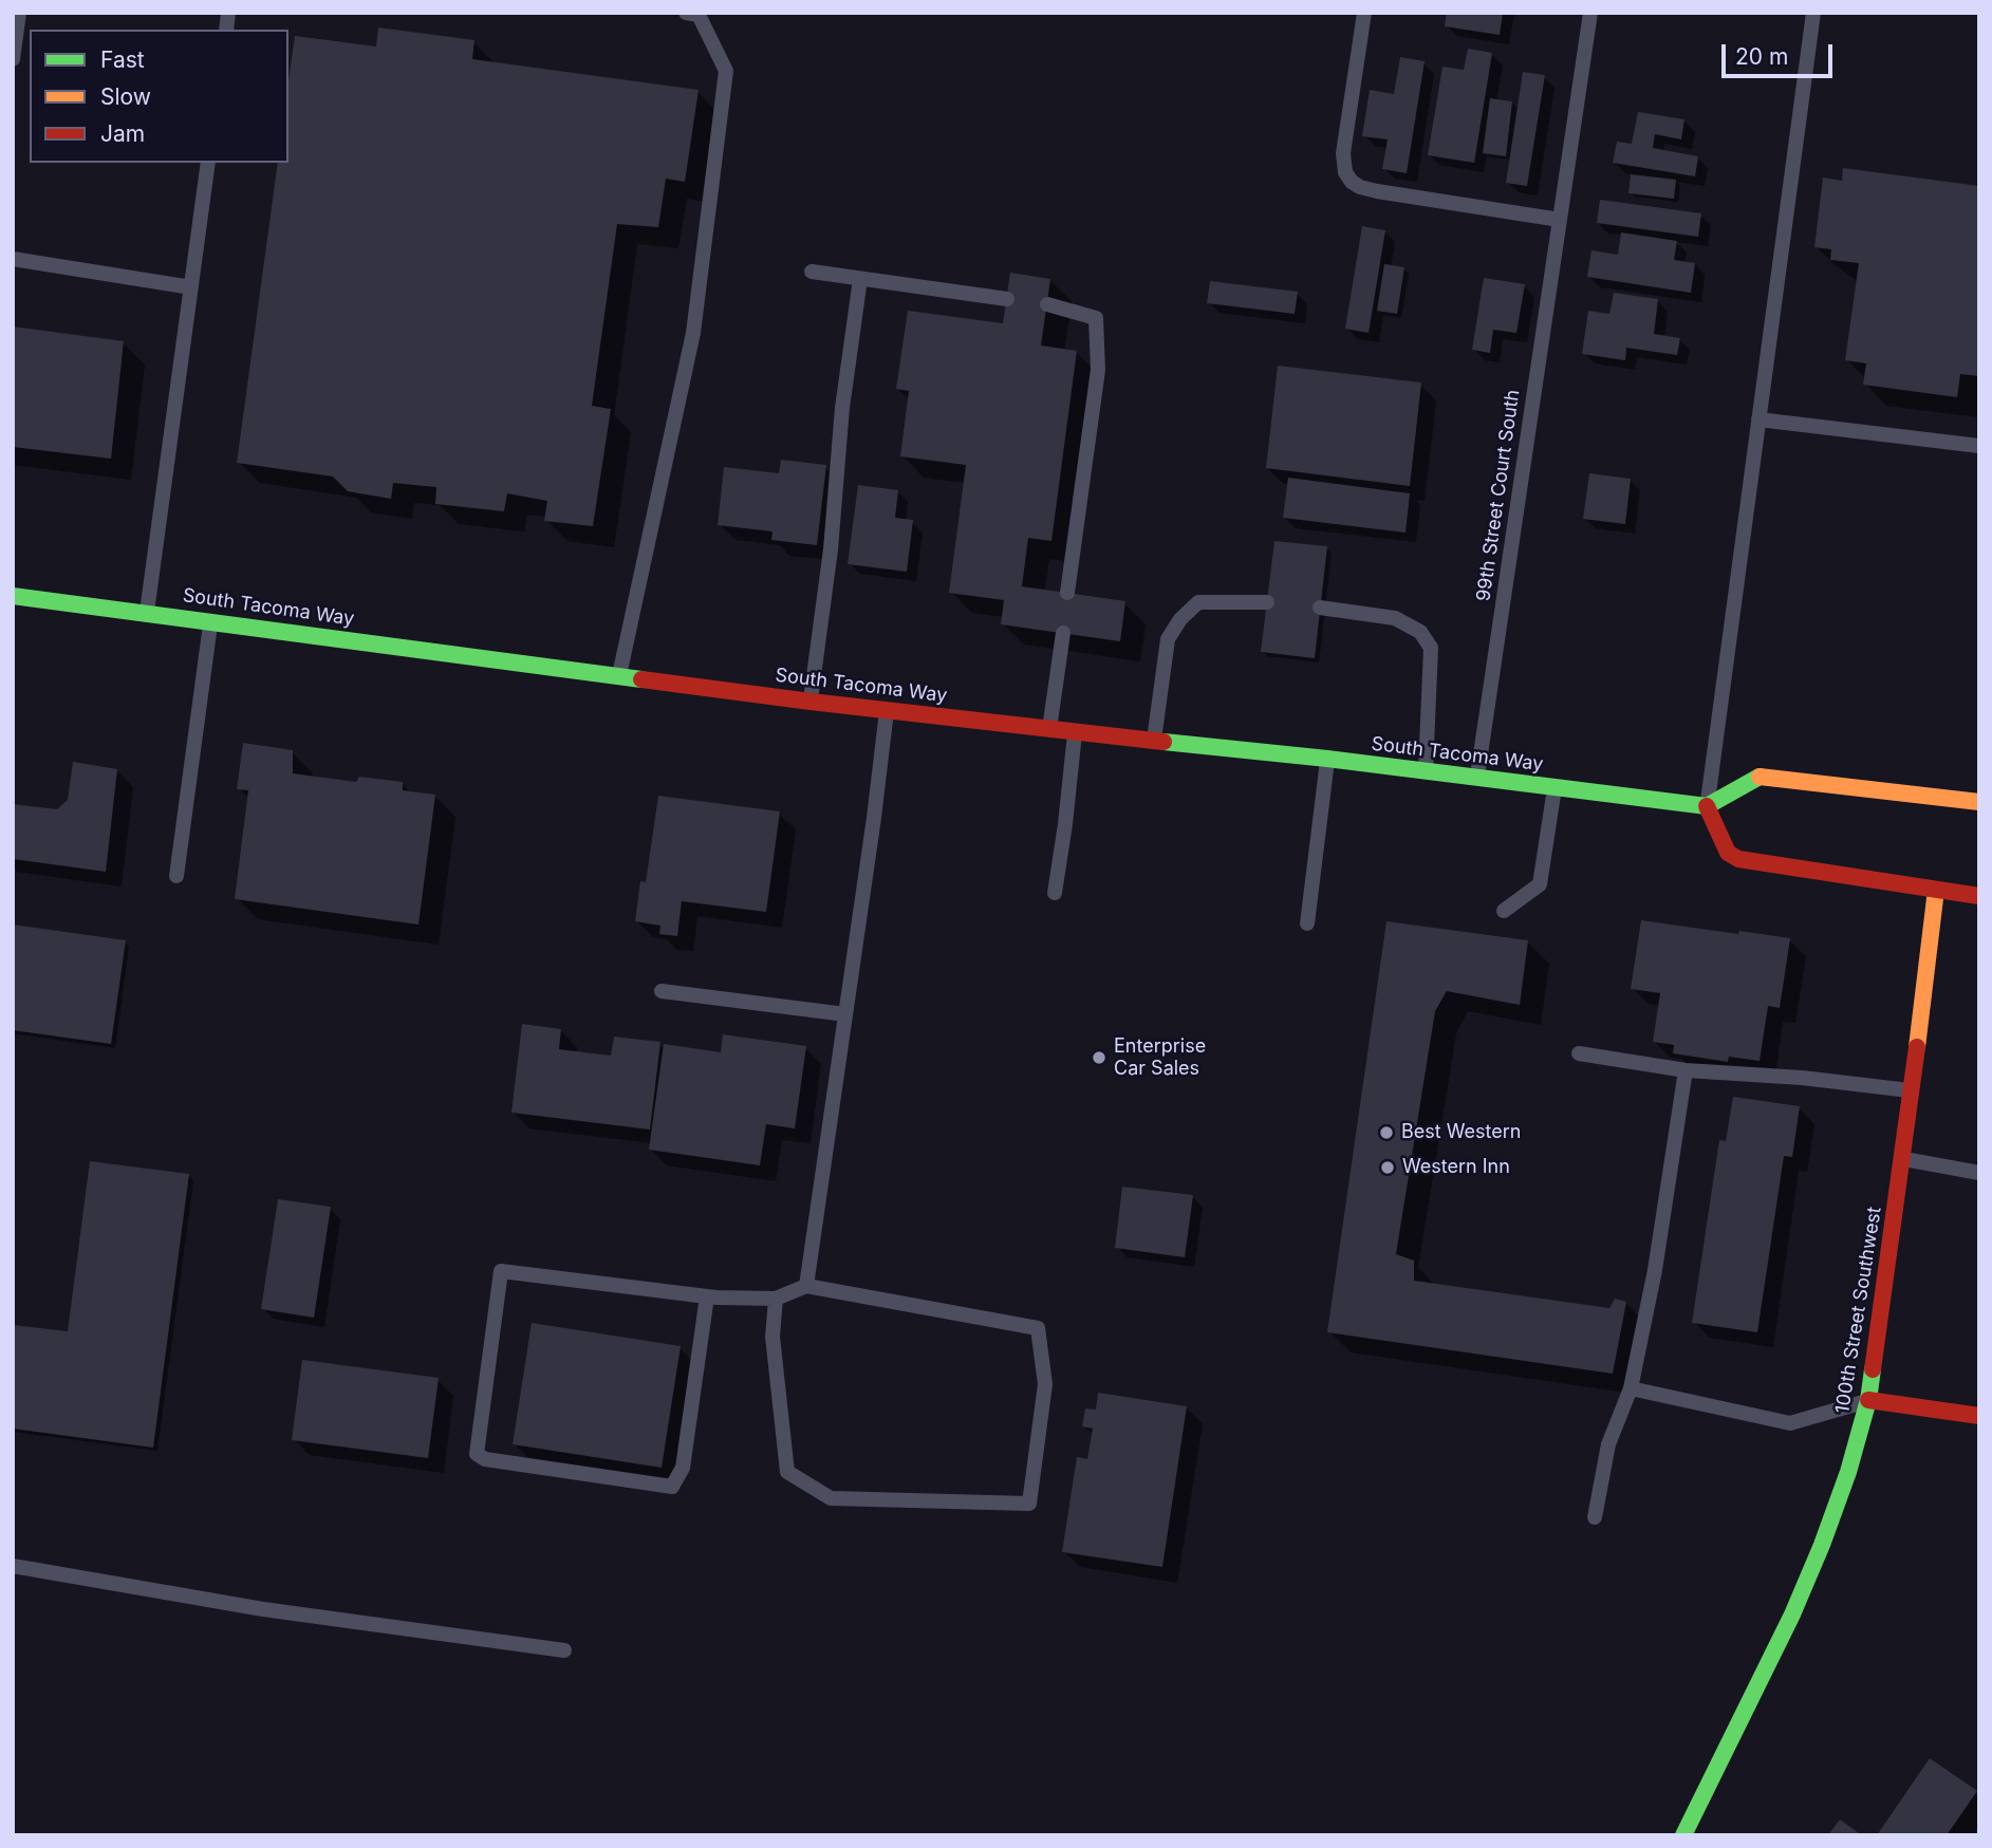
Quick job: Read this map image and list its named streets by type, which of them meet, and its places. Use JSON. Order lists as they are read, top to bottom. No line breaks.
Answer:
{"streets":{"main road":["South Tacoma Way","100th Street Southwest"],"lane":["99th Street Court South"]},"crossings":[["99th Street Court South","South Tacoma Way"]],"places":["Enterprise Car Sales","Best Western","Western Inn"],"legend":["Fast","Slow","Jam"],"scale_bar":"20 m"}
